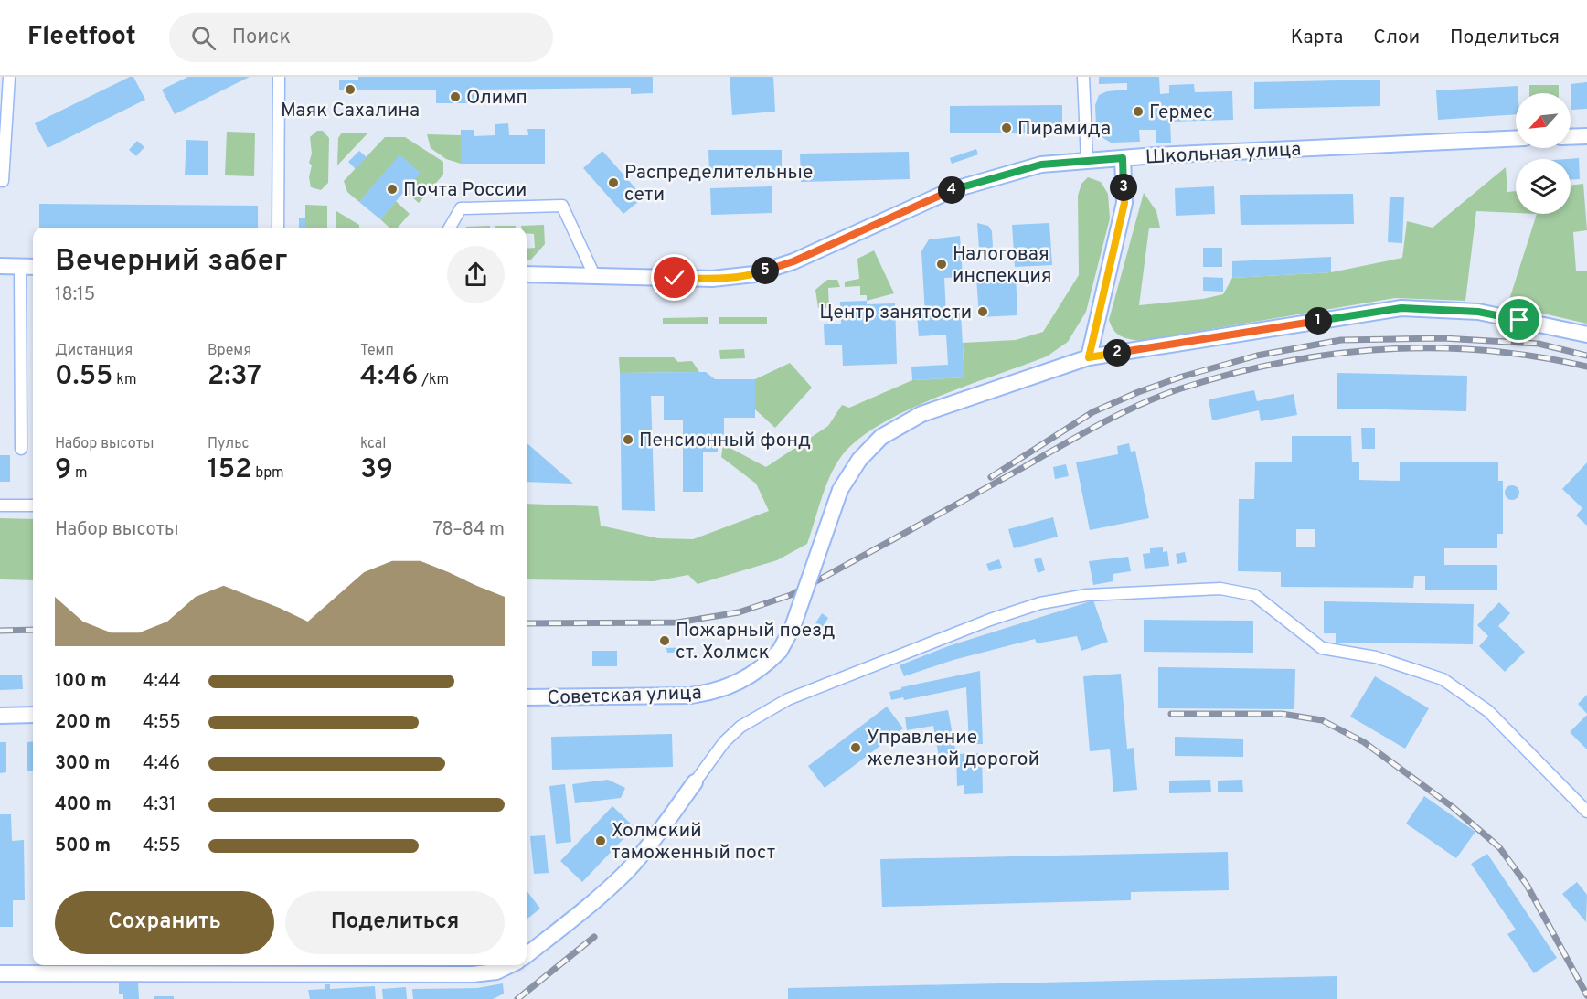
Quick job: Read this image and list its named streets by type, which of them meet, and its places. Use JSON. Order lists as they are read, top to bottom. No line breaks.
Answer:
{"streets":{"main road":["Школьная улица","Советская улица"]},"places":["Маяк Сахалина","Олимп","Гермес","Пирамида","Распределительные сети","Почта России","Налоговая инспекция","Центр занятости","Пенсионный фонд","Пожарный поезд ст. Холмск","Управление железной дорогой","Холмский таможенный пост"],"north":"bottom left","page":{"header":"Fleetfoot","search":"Поиск","nav":["Карта","Слои","Поделиться"],"pins":["3","4","5","1","2"],"heading":["Вечерний забег","18:15"],"stats":[["Дистанция","0.55 km"],["Время","2:37"],["Темп","4:46 /km"],["Набор высоты","9 m"],["Пульс","152 bpm"],["kcal","39"]],"chart":["Набор высоты","78–84 m"],"list":[{"name":"100 m","note":"4:44"},{"name":"200 m","note":"4:55"},{"name":"300 m","note":"4:46"},{"name":"400 m","note":"4:31"},{"name":"500 m","note":"4:55"}],"buttons":["Сохранить","Поделиться"]}}
